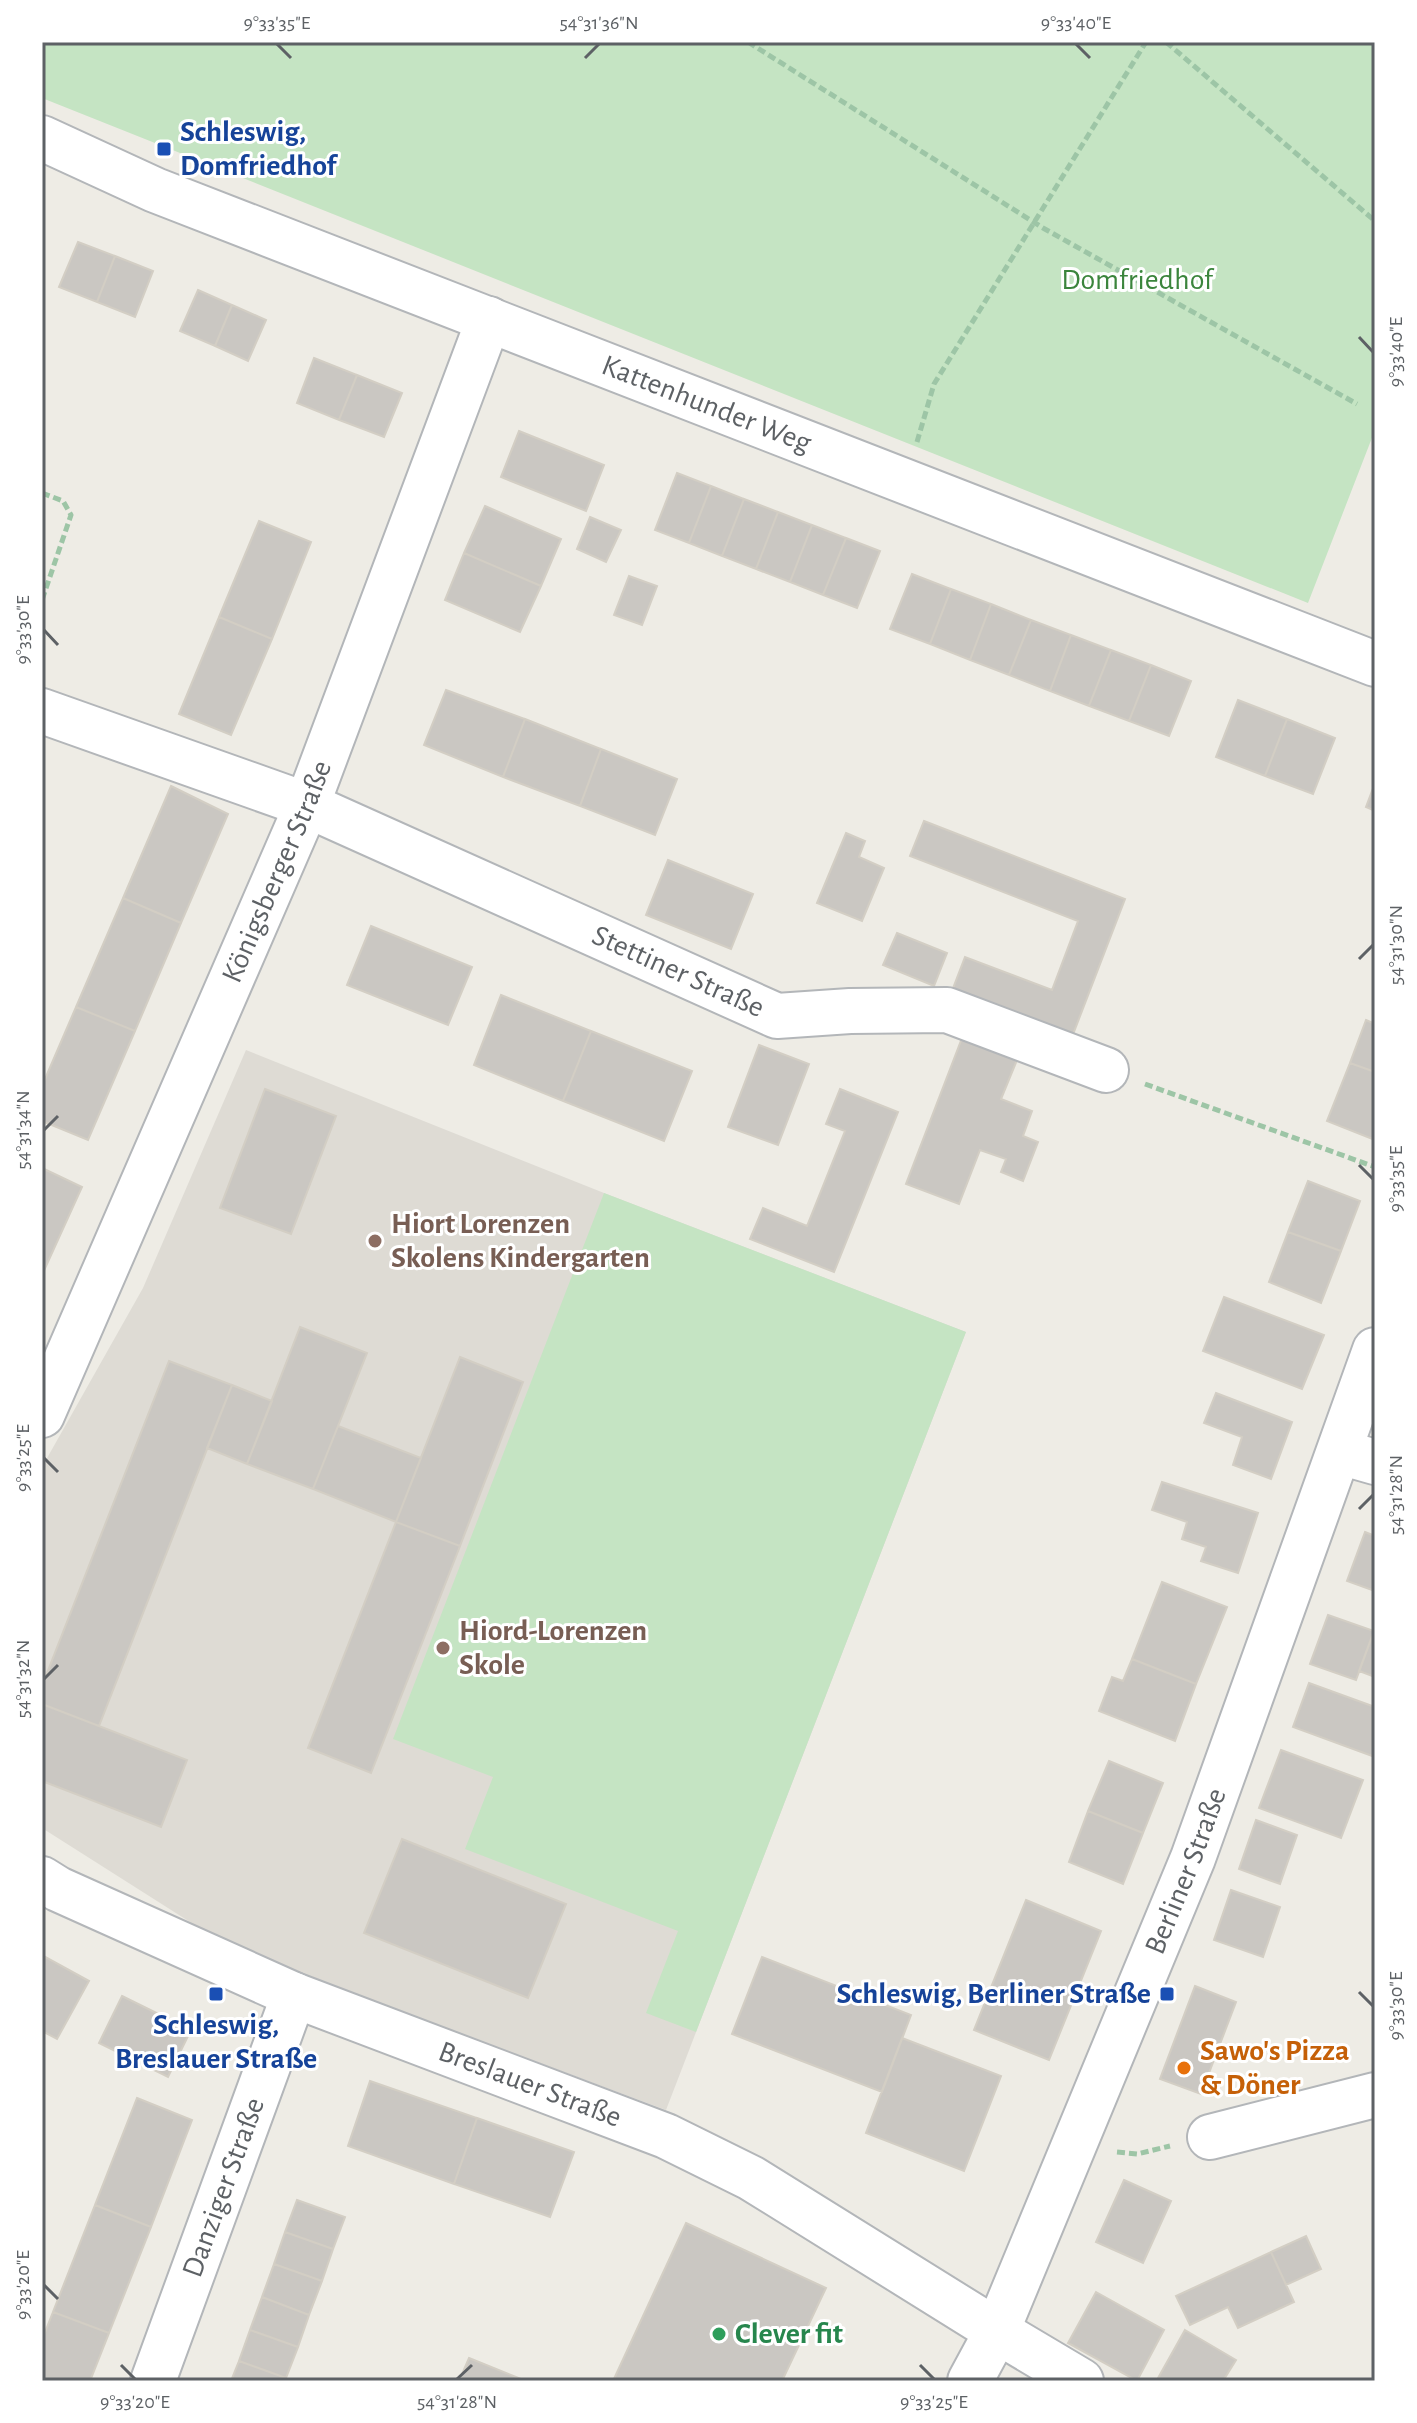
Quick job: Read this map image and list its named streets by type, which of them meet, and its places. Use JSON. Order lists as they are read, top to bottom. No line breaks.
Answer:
{"streets":{"street":["Kattenhunder Weg","Königsberger Straße","Stettiner Straße","Berliner Straße","Breslauer Straße","Danziger Straße"]},"crossings":[["Kattenhunder Weg","Königsberger Straße"],["Königsberger Straße","Stettiner Straße"],["Berliner Straße","Breslauer Straße"],["Breslauer Straße","Danziger Straße"]],"parks":["Domfriedhof"],"places":{"transit":["Schleswig, Domfriedhof","Schleswig, Breslauer Straße","Schleswig, Berliner Straße"],"other":["Hiort Lorenzen Skolens Kindergarten","Hiord-Lorenzen Skole","Sawo's Pizza & Döner","Clever fit"]},"coordinates":["9°33'35\"E","54°31'36\"N","9°33'40\"E","9°33'30\"E","54°31'30\"N","54°31'34\"N","9°33'25\"E","54°31'28\"N","54°31'32\"N","9°33'20\"E"]}
